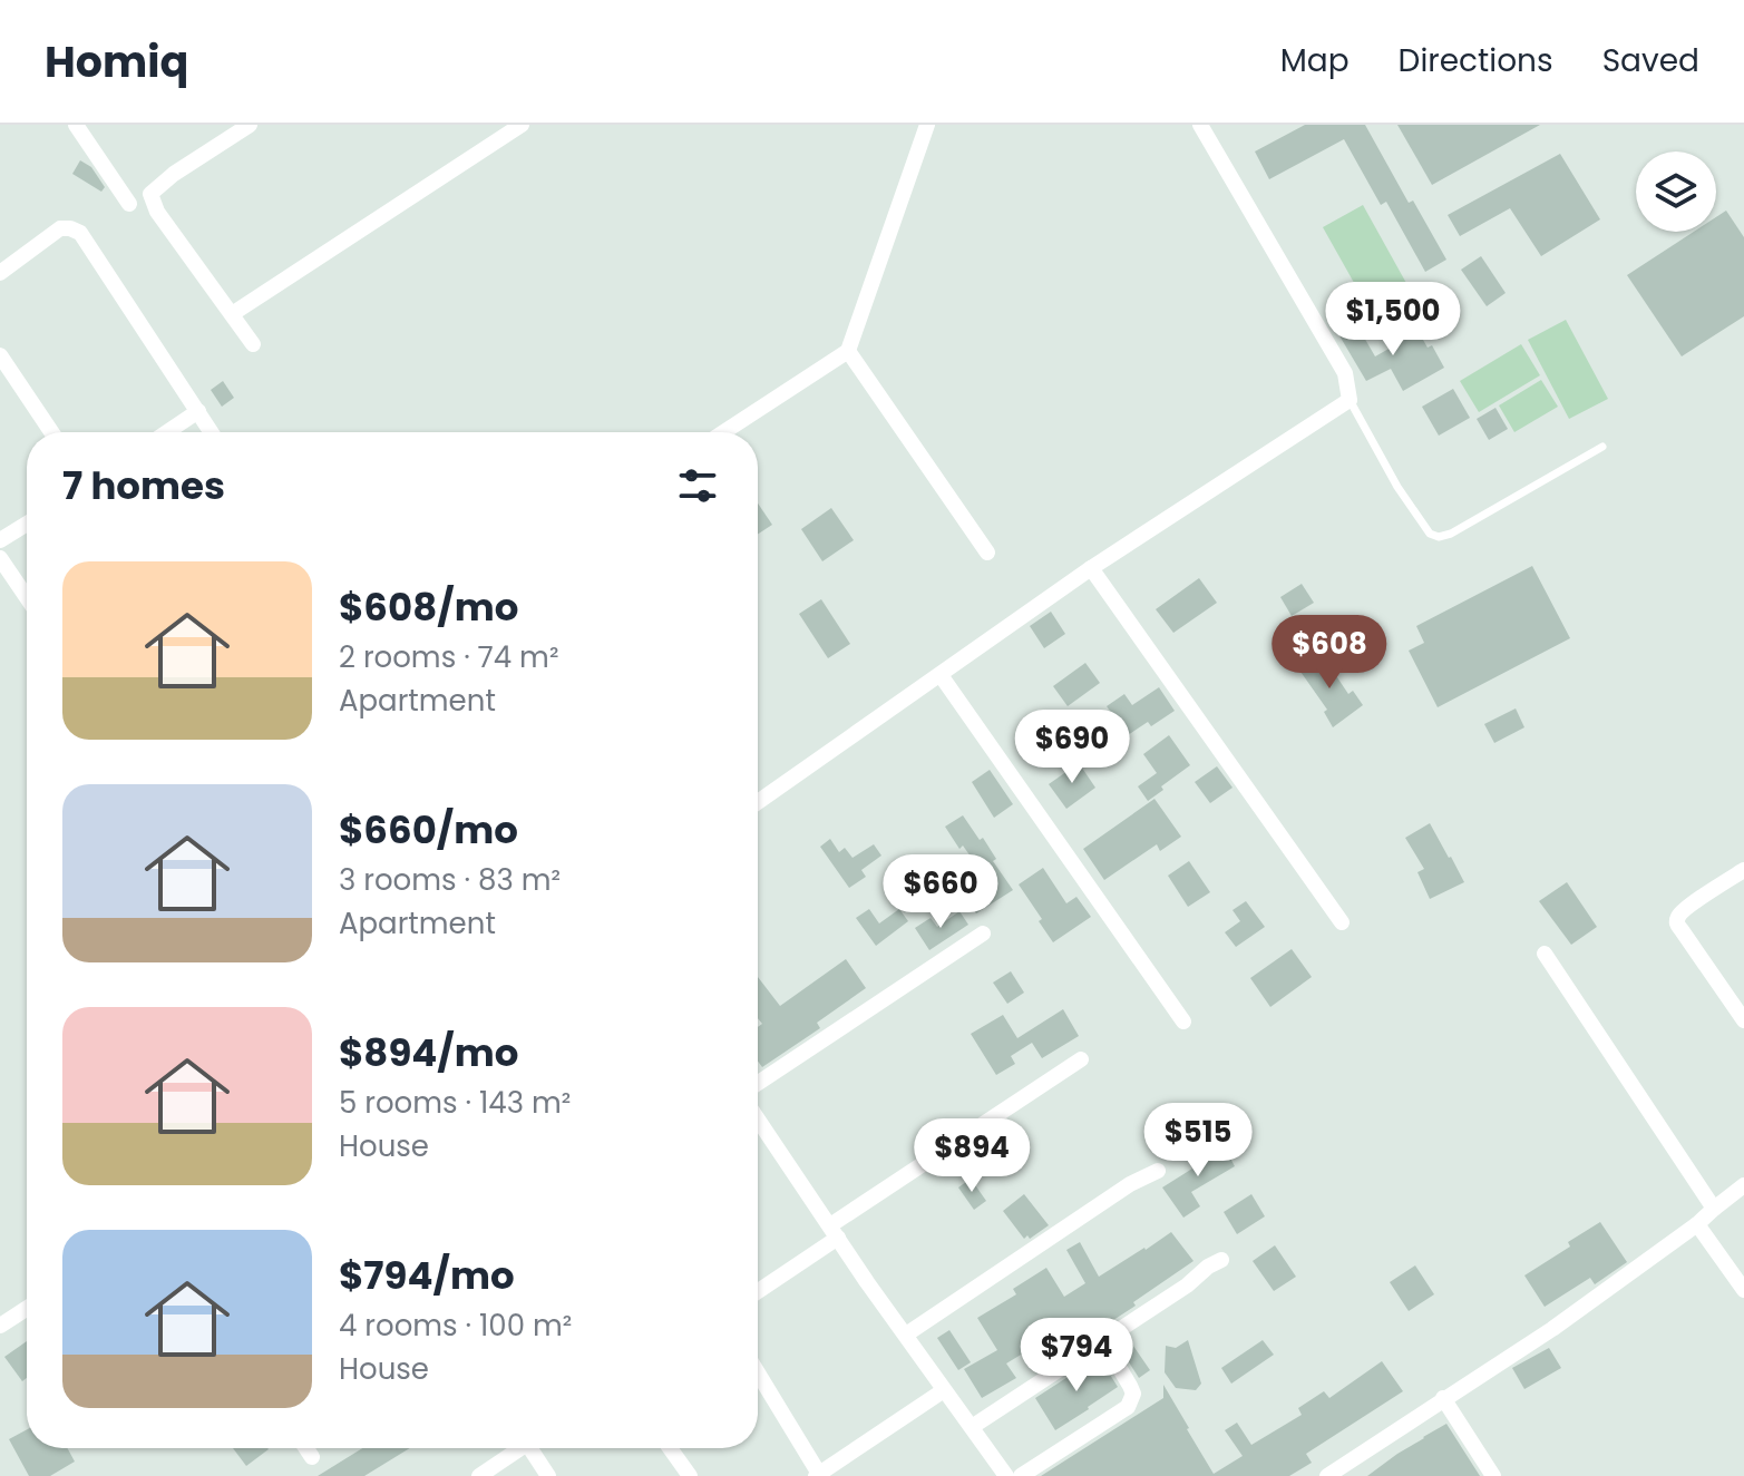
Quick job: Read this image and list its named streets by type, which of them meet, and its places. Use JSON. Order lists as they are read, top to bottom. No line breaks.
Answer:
{"page":{"header":"Homiq","nav":["Map","Directions","Saved"],"price":["$1,500","$608","$690","$660","$515","$894","$794"],"heading":"7 homes","list":[{"name":"$608/mo","note":"2 rooms · 74 m² · Apartment"},{"name":"$660/mo","note":"3 rooms · 83 m² · Apartment"},{"name":"$894/mo","note":"5 rooms · 143 m² · House"},{"name":"$794/mo","note":"4 rooms · 100 m² · House"}]}}
